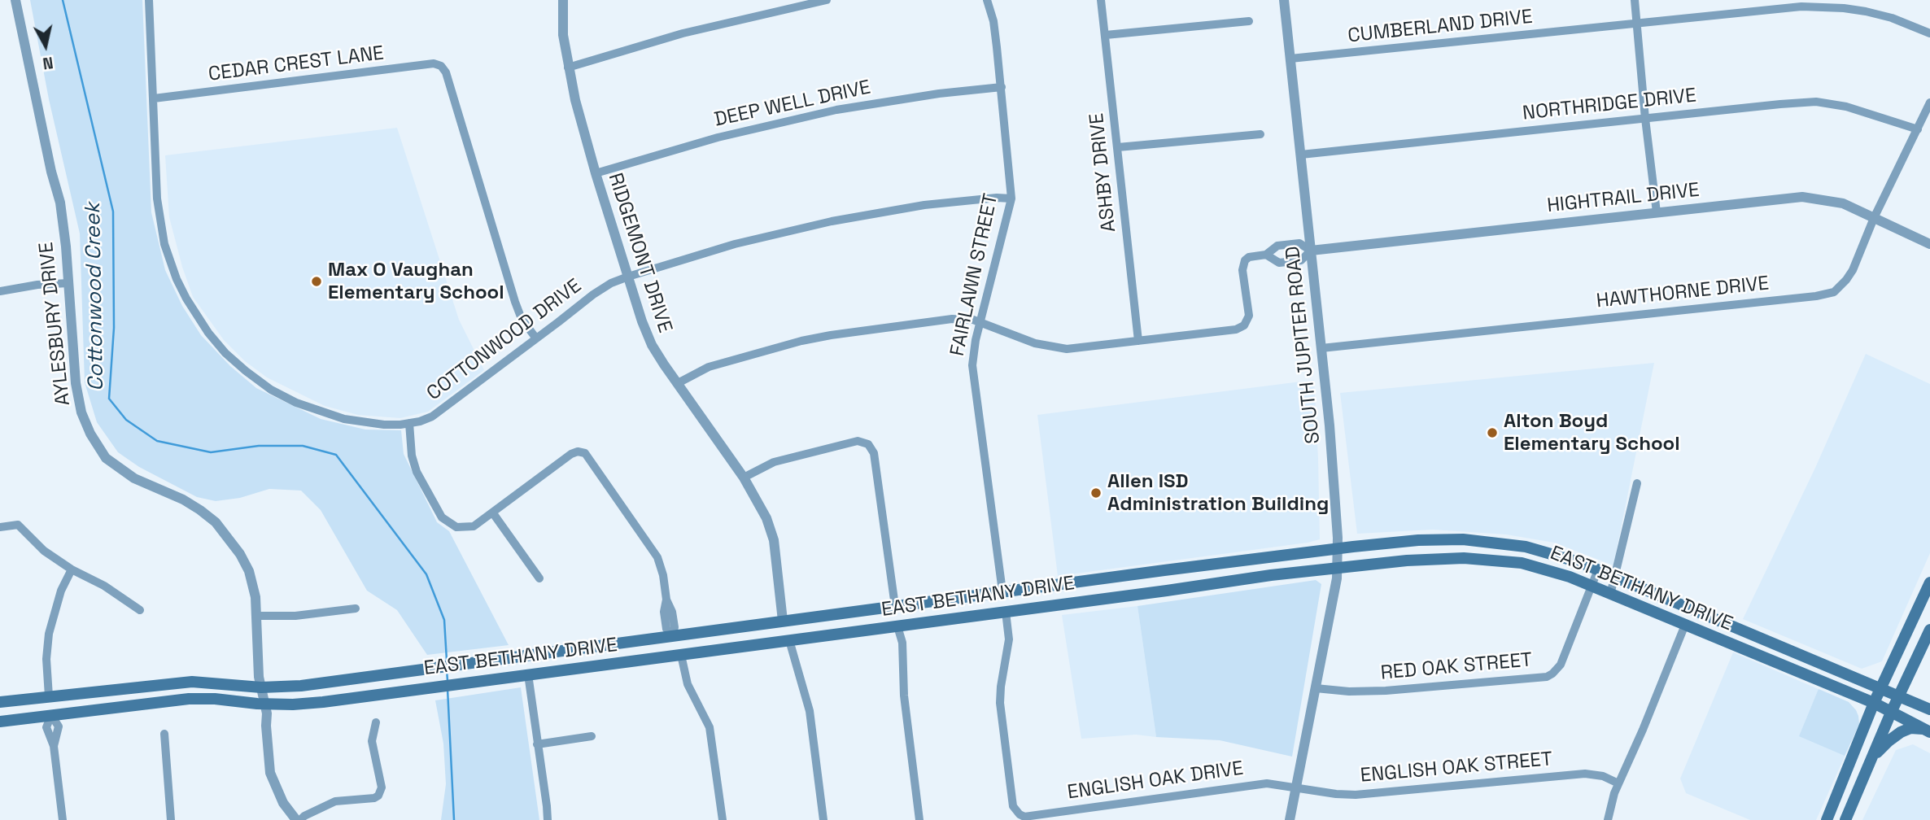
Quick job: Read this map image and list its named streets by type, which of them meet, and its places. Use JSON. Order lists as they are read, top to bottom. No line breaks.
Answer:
{"streets":{"main road":["EAST BETHANY DRIVE"],"street":["CUMBERLAND DRIVE","CEDAR CREST LANE","DEEP WELL DRIVE","NORTHRIDGE DRIVE","ASHBY DRIVE","HIGHTRAIL DRIVE","RIDGEMONT DRIVE","FAIRLAWN STREET","HAWTHORNE DRIVE","AYLESBURY DRIVE","COTTONWOOD DRIVE","SOUTH JUPITER ROAD","RED OAK STREET","ENGLISH OAK STREET","ENGLISH OAK DRIVE"]},"crossings":[["CUMBERLAND DRIVE","SOUTH JUPITER ROAD"],["CEDAR CREST LANE","COTTONWOOD DRIVE"],["DEEP WELL DRIVE","RIDGEMONT DRIVE"],["DEEP WELL DRIVE","FAIRLAWN STREET"],["NORTHRIDGE DRIVE","HAWTHORNE DRIVE"],["NORTHRIDGE DRIVE","SOUTH JUPITER ROAD"],["ASHBY DRIVE","HIGHTRAIL DRIVE"],["HIGHTRAIL DRIVE","HAWTHORNE DRIVE"],["HIGHTRAIL DRIVE","SOUTH JUPITER ROAD"],["RIDGEMONT DRIVE","COTTONWOOD DRIVE"],["RIDGEMONT DRIVE","EAST BETHANY DRIVE"],["FAIRLAWN STREET","COTTONWOOD DRIVE"],["FAIRLAWN STREET","EAST BETHANY DRIVE"],["HAWTHORNE DRIVE","SOUTH JUPITER ROAD"],["AYLESBURY DRIVE","EAST BETHANY DRIVE"],["SOUTH JUPITER ROAD","EAST BETHANY DRIVE"],["SOUTH JUPITER ROAD","RED OAK STREET"],["SOUTH JUPITER ROAD","ENGLISH OAK STREET"],["SOUTH JUPITER ROAD","ENGLISH OAK DRIVE"],["EAST BETHANY DRIVE","RED OAK STREET"],["EAST BETHANY DRIVE","ENGLISH OAK DRIVE"],["ENGLISH OAK STREET","ENGLISH OAK DRIVE"]],"water":["Cottonwood Creek"],"places":["Max O Vaughan Elementary School","Alton Boyd Elementary School","Allen ISD Administration Building"],"north":"bottom"}
